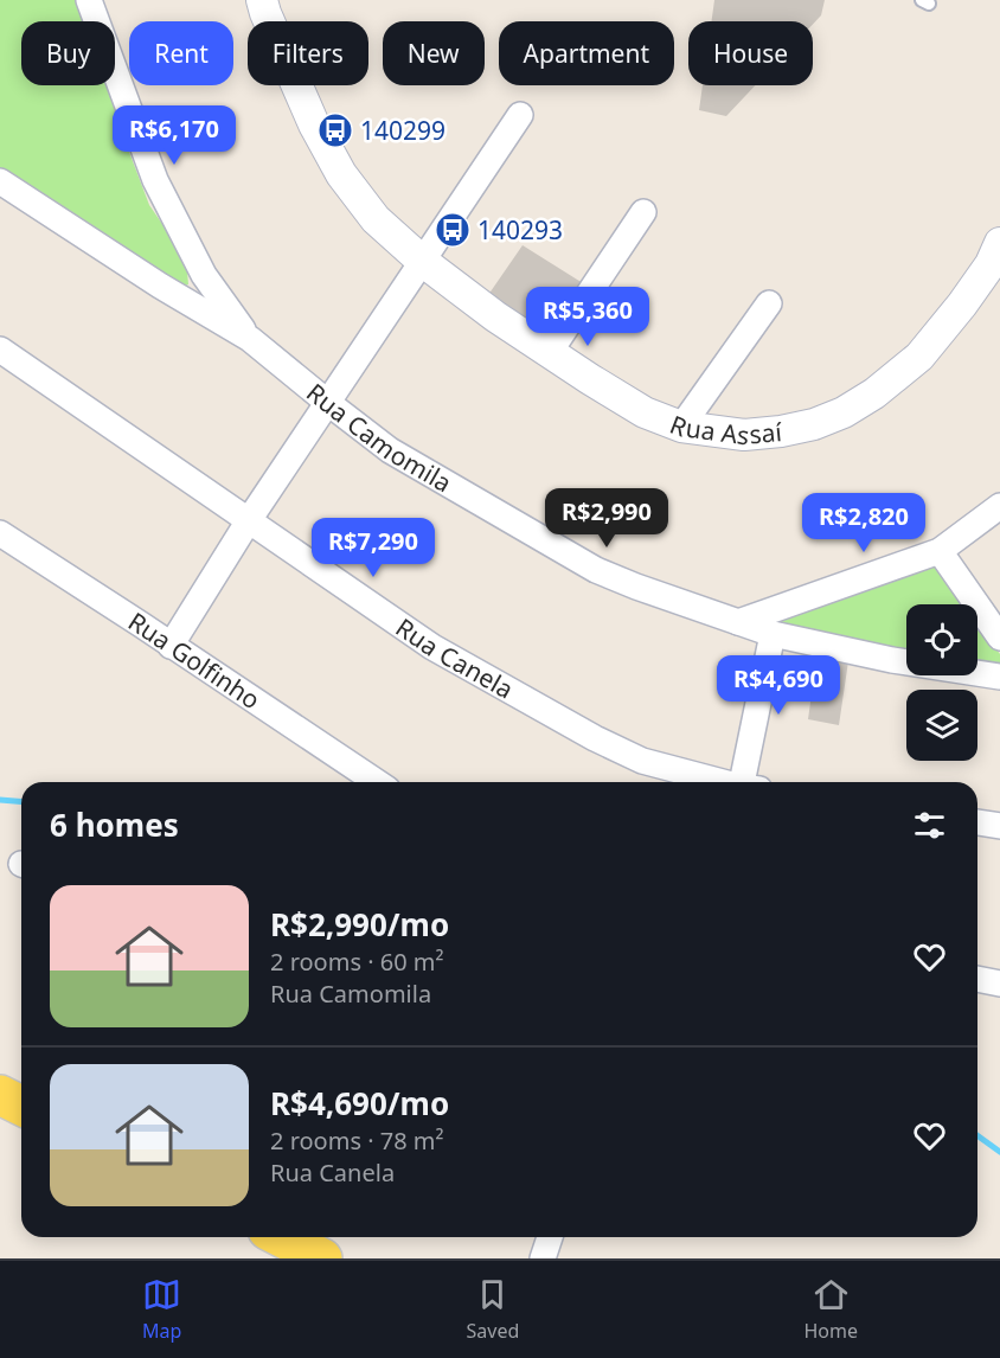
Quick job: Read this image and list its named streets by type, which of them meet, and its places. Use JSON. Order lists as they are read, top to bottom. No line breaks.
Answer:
{"streets":{"street":["Rua Assaí","Rua Camomila","Rua Canela","Rua Golfinho"]},"places":{"bus stop":["140299","140293"]},"page":{"chip":["Buy","Rent","Filters","New","Apartment","House"],"price":["R$6,170","R$5,360","R$2,990","R$2,820","R$7,290","R$4,690"],"heading":"6 homes","list":[{"name":"R$2,990/mo","note":"2 rooms · 60 m² · Rua Camomila"},{"name":"R$4,690/mo","note":"2 rooms · 78 m² · Rua Canela"}],"tabs":["Map","Saved","Home"]}}
